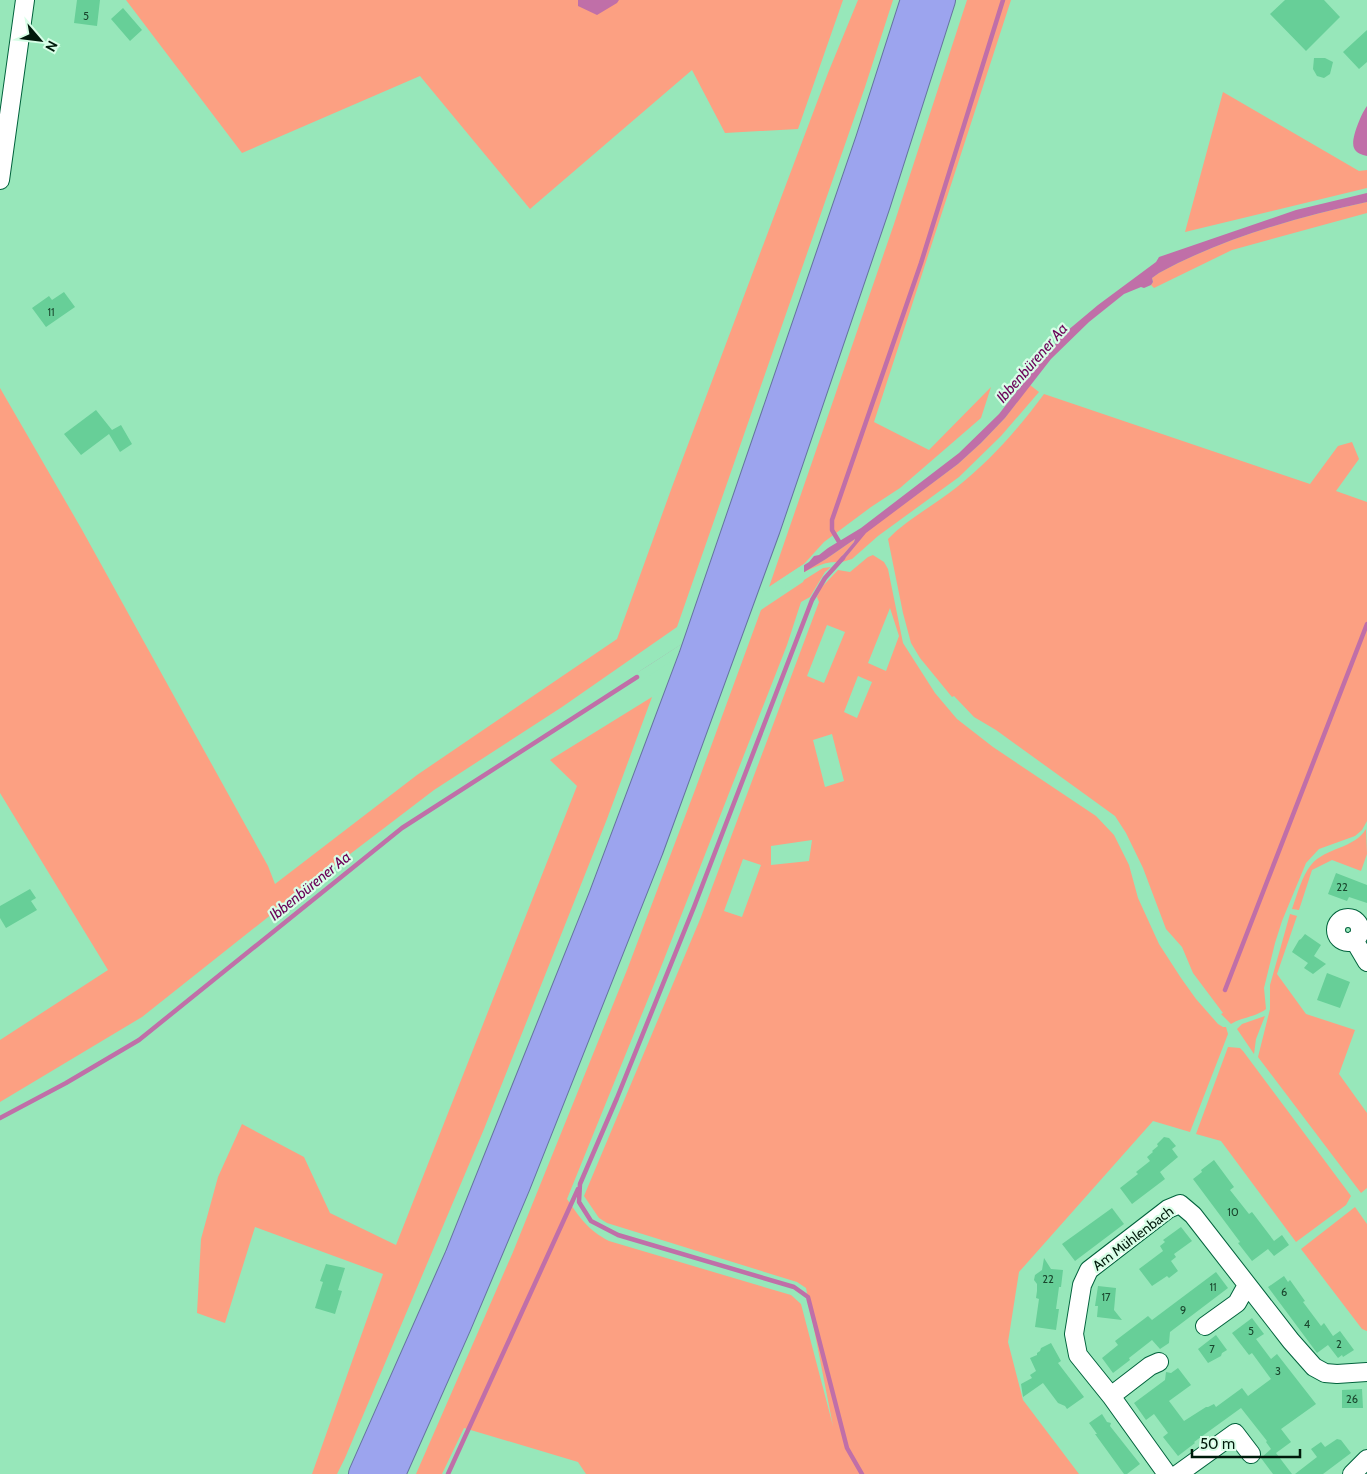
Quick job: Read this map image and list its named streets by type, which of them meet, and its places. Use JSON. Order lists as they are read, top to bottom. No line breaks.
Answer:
{"streets":{"street":["Am Mühlenbach"]},"water":["Ibbenbürener Aa"],"house_numbers":["5","11","22","10","22","11","6","17","9","4","5","2","7","3","26"],"scale_bar":"50 m","north":"bottom right"}
